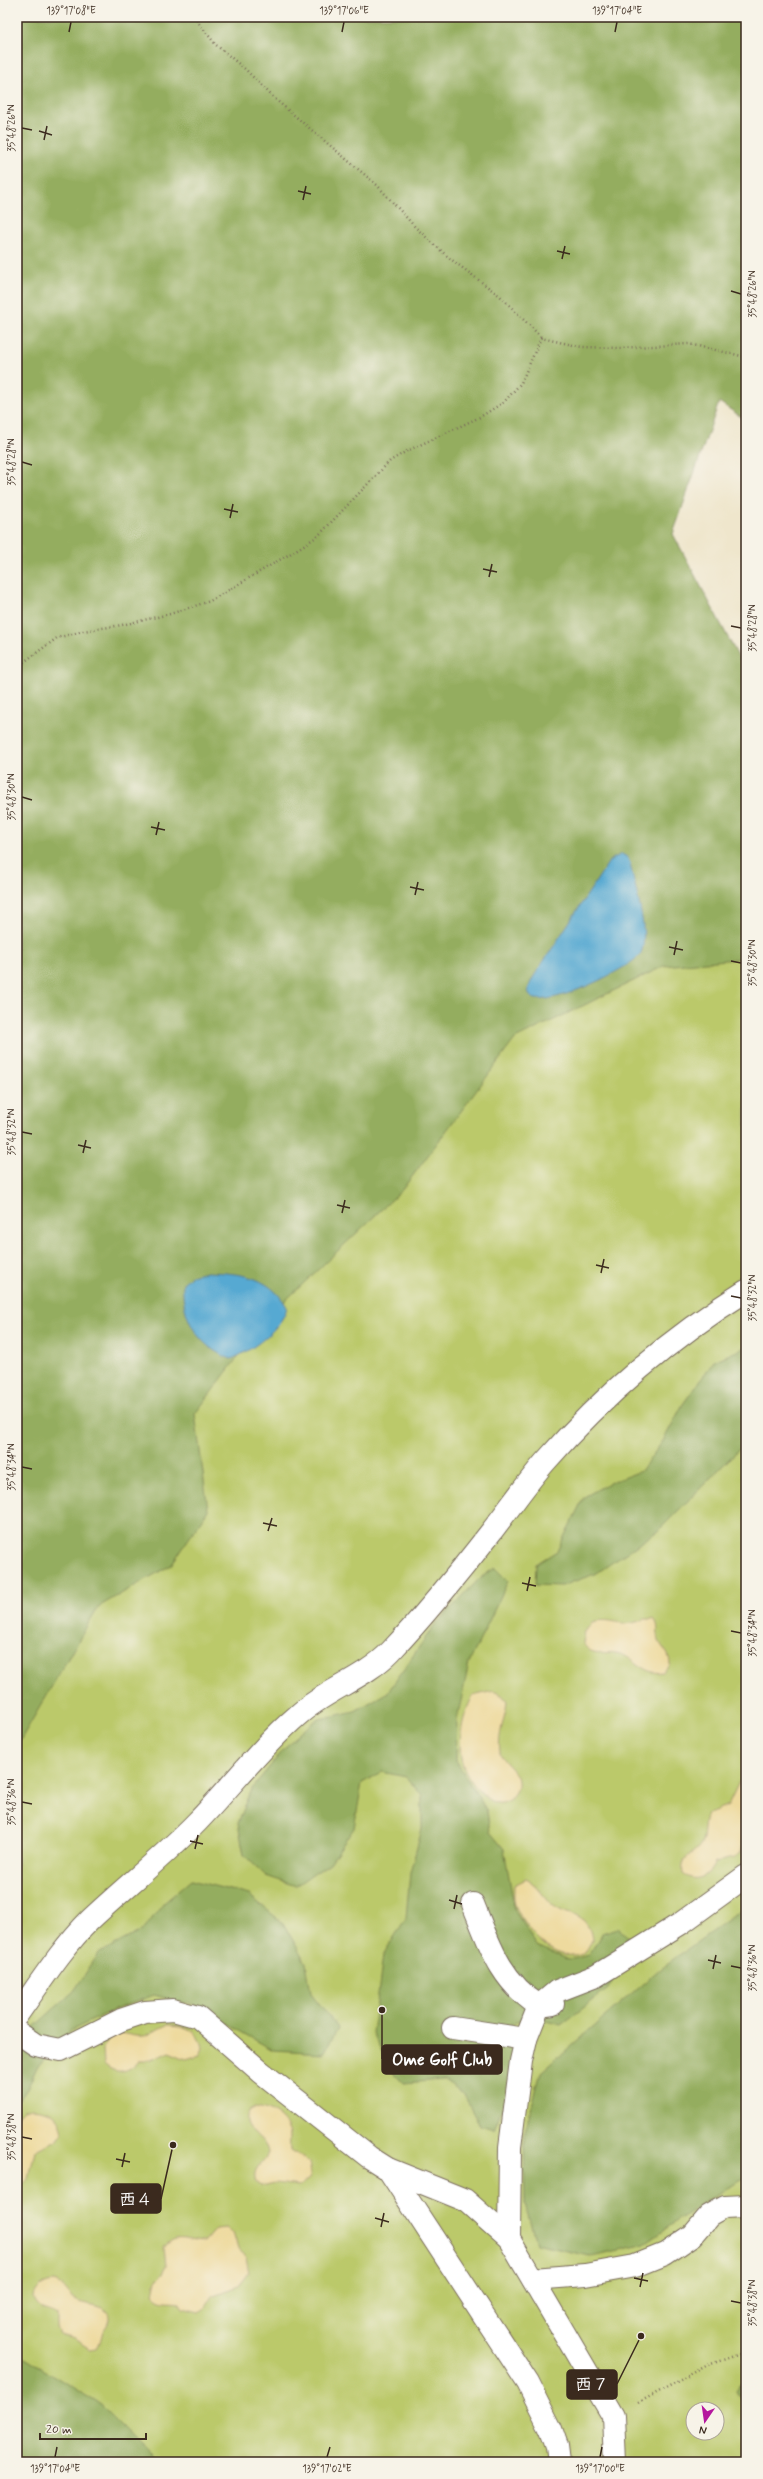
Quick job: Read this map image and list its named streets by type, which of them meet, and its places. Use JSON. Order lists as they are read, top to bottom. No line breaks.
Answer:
{"places":["Ome Golf Club","西４","西７"],"scale_bar":"20 m","north":"bottom","coordinates":["139°17'08\"E","139°17'06\"E","139°17'04\"E","35°48'26\"N","35°48'28\"N","35°48'30\"N","35°48'32\"N","35°48'34\"N","35°48'36\"N","35°48'38\"N","139°17'02\"E","139°17'00\"E"]}
